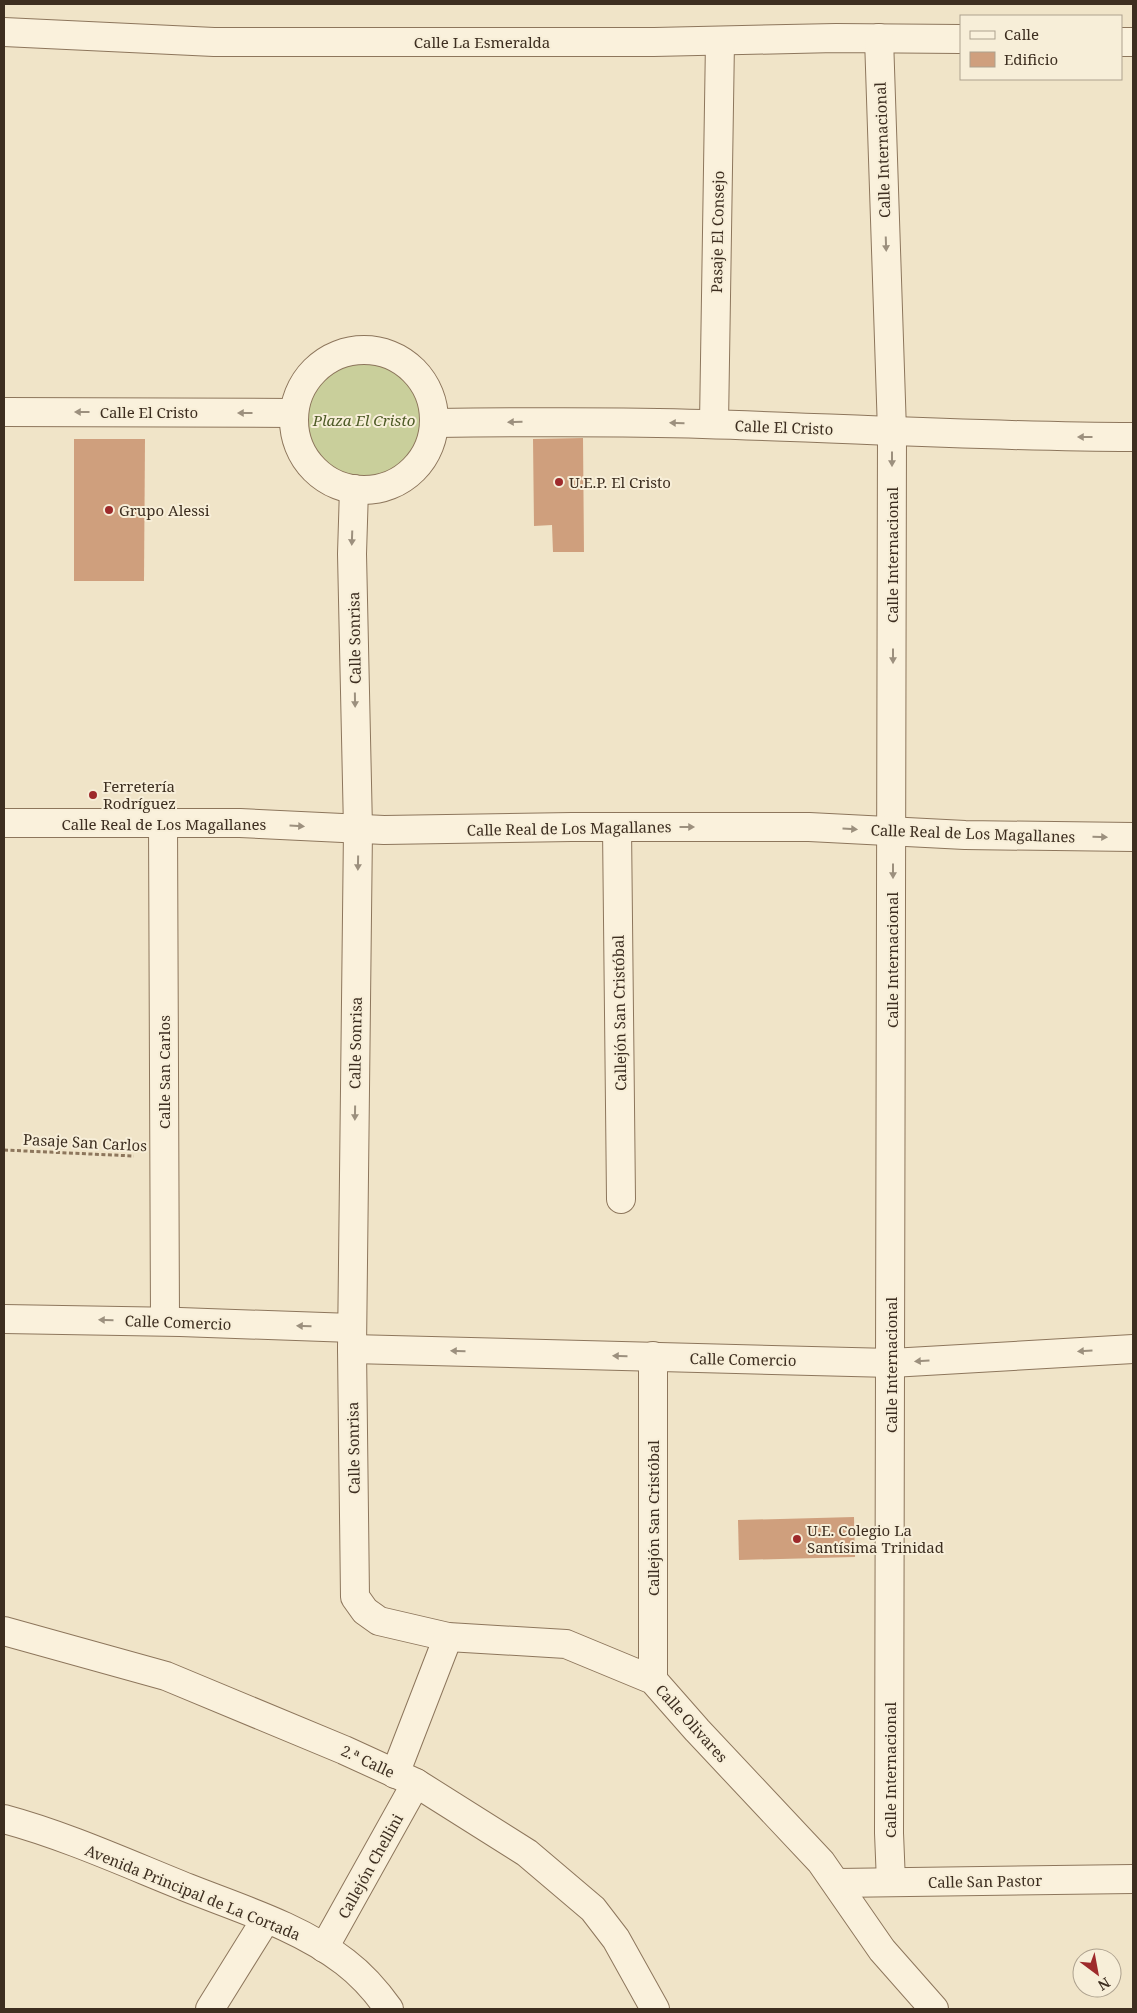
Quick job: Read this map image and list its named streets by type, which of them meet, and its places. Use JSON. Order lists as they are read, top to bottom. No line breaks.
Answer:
{"streets":{"street":["Calle La Esmeralda","Calle Internacional","Pasaje El Consejo","Calle El Cristo","Calle Sonrisa","Calle Real de Los Magallanes","Callejón San Cristóbal","Calle San Carlos","Calle Comercio","Calle Olivares","2.ª Calle","Callejón Chellini","Calle San Pastor","Avenida Principal de La Cortada"],"path":["Pasaje San Carlos"]},"crossings":[["Calle La Esmeralda","Calle Internacional"],["Calle La Esmeralda","Pasaje El Consejo"],["Calle Internacional","Calle El Cristo"],["Calle Internacional","Calle Real de Los Magallanes"],["Calle Internacional","Calle Comercio"],["Calle Internacional","Calle San Pastor"],["Pasaje El Consejo","Calle El Cristo"],["Calle El Cristo","Calle Sonrisa"],["Calle Sonrisa","Calle Real de Los Magallanes"],["Calle Sonrisa","Calle Comercio"],["Calle Sonrisa","Calle Olivares"],["Calle Real de Los Magallanes","Callejón San Cristóbal"],["Calle Real de Los Magallanes","Calle San Carlos"],["Callejón San Cristóbal","Calle Comercio"],["Callejón San Cristóbal","Calle Olivares"],["Calle San Carlos","Pasaje San Carlos"],["Calle San Carlos","Calle Comercio"],["Calle Olivares","Callejón Chellini"],["Calle Olivares","Calle San Pastor"],["2.ª Calle","Callejón Chellini"],["Callejón Chellini","Avenida Principal de La Cortada"]],"one_way":["Calle Internacional","Calle El Cristo","Calle Sonrisa","Calle Real de Los Magallanes","Calle Comercio"],"parks":["Plaza El Cristo"],"places":["U.E.P. El Cristo","Grupo Alessi","Ferretería Rodríguez","U.E. Colegio La Santísima Trinidad"],"legend":["Calle","Edificio"],"north":"bottom right"}
